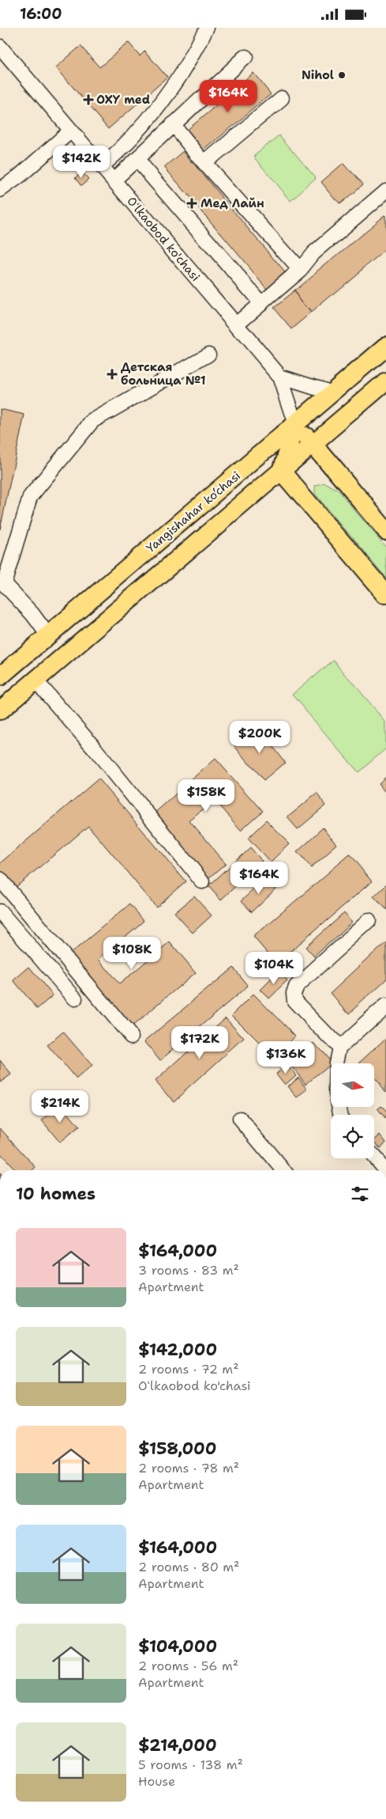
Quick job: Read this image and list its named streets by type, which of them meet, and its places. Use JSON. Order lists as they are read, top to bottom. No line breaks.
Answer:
{"streets":{"main road":["Yangishahar ko‘chasi"],"street":["Oʻlkaobod ko'chasi"]},"crossings":[["Oʻlkaobod ko'chasi","Yangishahar ko‘chasi"]],"places":{"other":["Nihol"],"health":["OXY med","Мед Лайн","Детская больница №1"]},"north":"right","page":{"status":"16:00","price":["$164K","$142K","$200K","$158K","$164K","$108K","$104K","$172K","$136K","$214K"],"heading":"10 homes","list":[{"name":"$164,000","note":"3 rooms · 83 m² · Apartment"},{"name":"$142,000","note":"2 rooms · 72 m² · Oʻlkaobod ko'chasi"},{"name":"$158,000","note":"2 rooms · 78 m² · Apartment"},{"name":"$164,000","note":"2 rooms · 80 m² · Apartment"},{"name":"$104,000","note":"2 rooms · 56 m² · Apartment"},{"name":"$214,000","note":"5 rooms · 138 m² · House"}]}}
